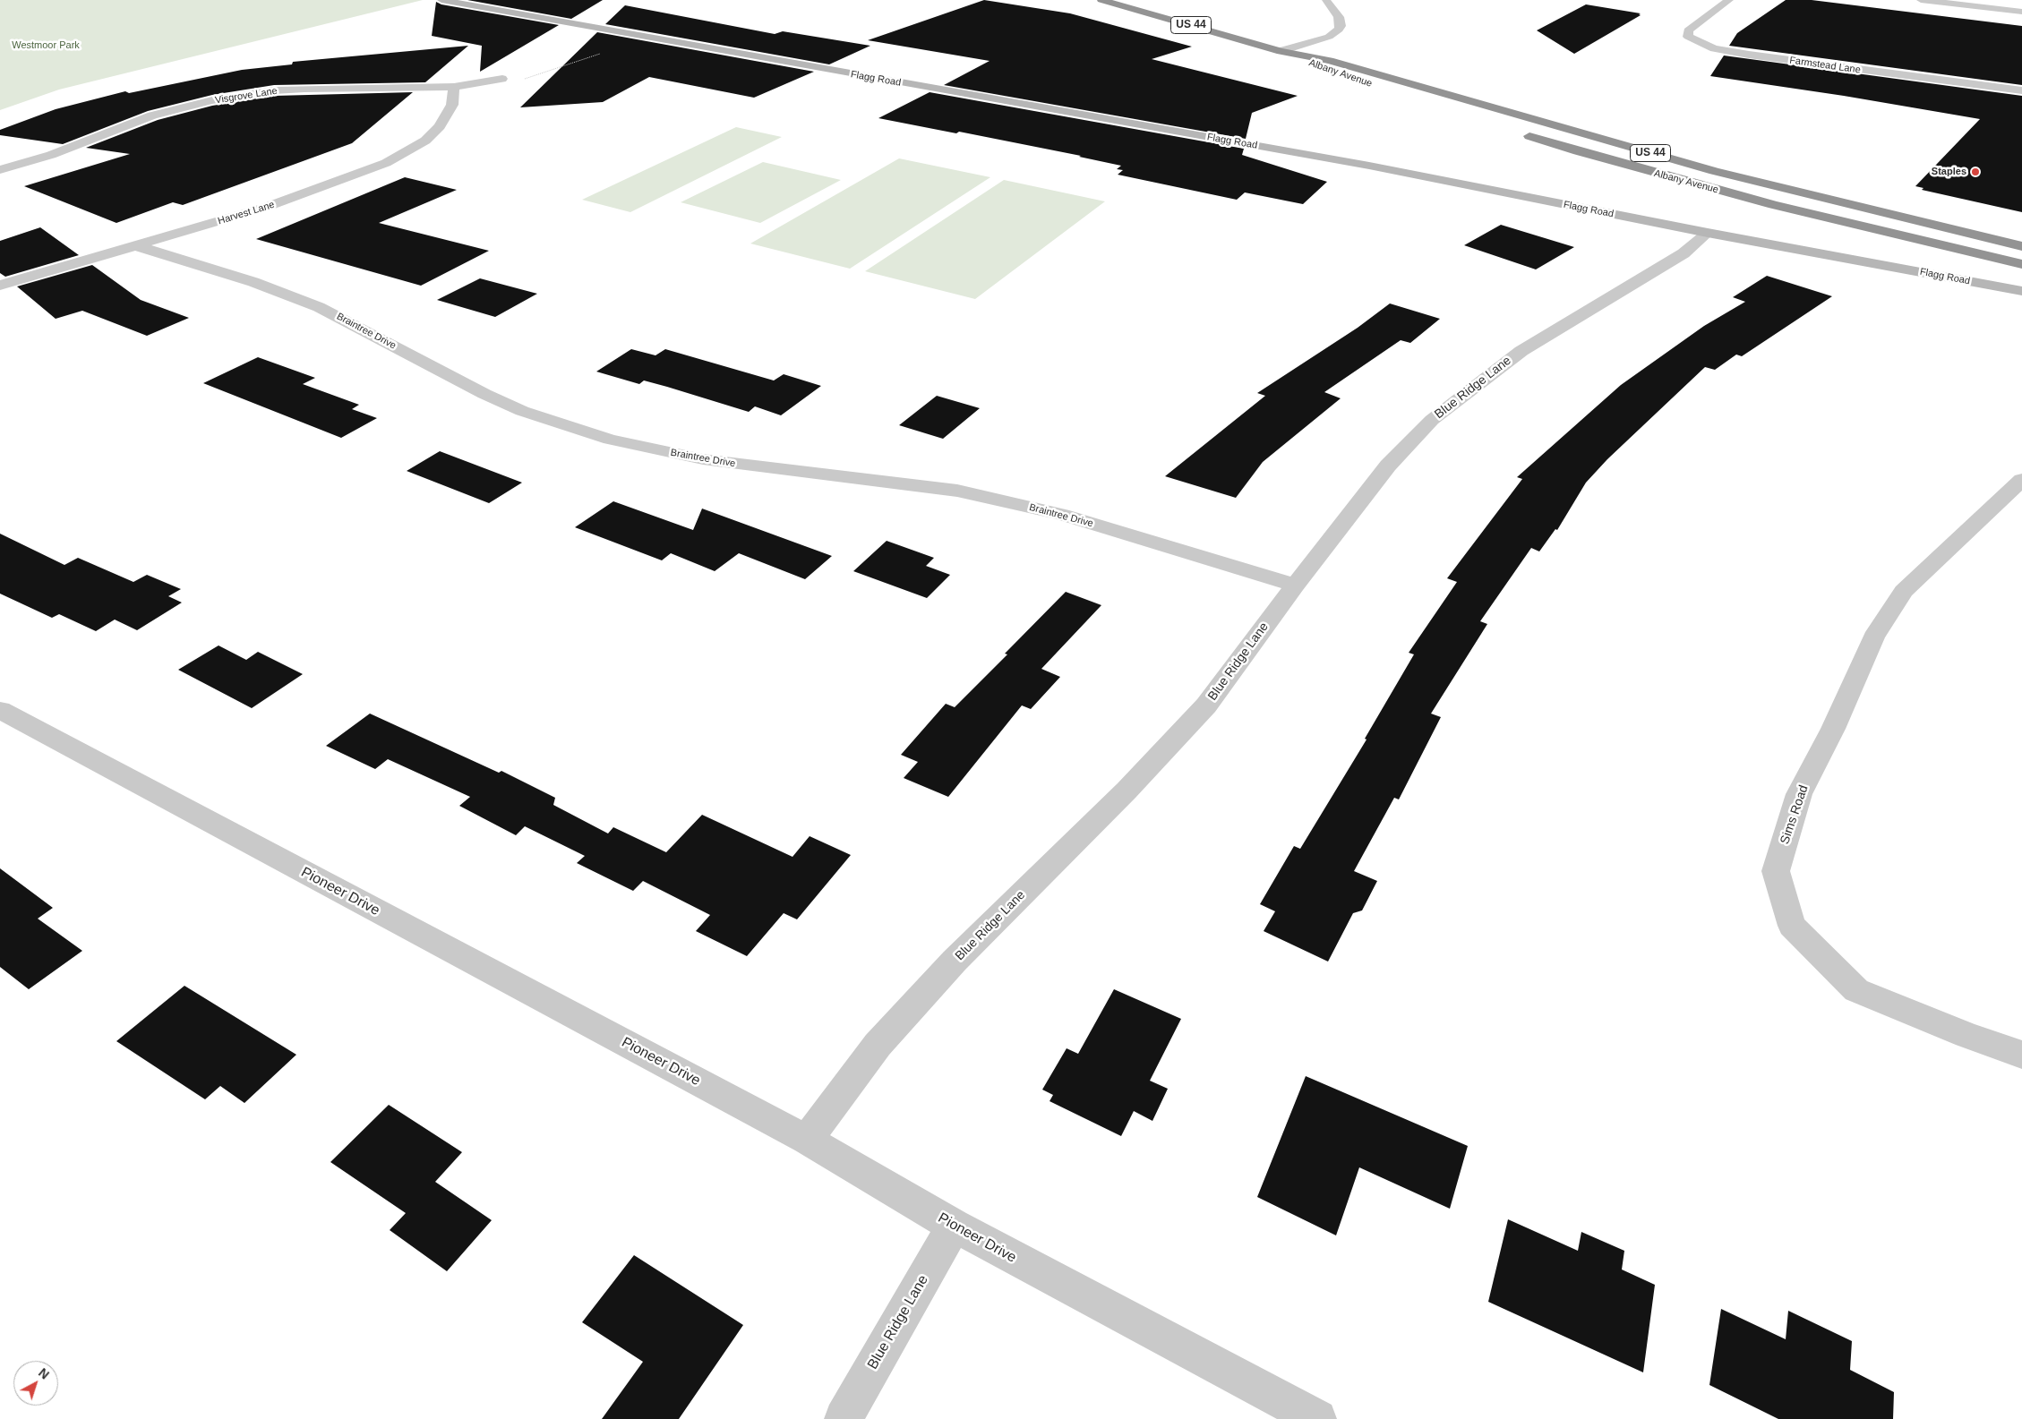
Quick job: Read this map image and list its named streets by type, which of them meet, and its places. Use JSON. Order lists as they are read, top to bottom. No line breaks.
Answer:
{"streets":{"highway":["US 44","Albany Avenue"],"street":["Farmstead Lane","Flagg Road","Visgrove Lane","Harvest Lane","Braintree Drive","Blue Ridge Lane","Sims Road","Pioneer Drive"]},"crossings":[["Flagg Road","Blue Ridge Lane"],["Visgrove Lane","Harvest Lane"],["Harvest Lane","Braintree Drive"],["Braintree Drive","Blue Ridge Lane"],["Blue Ridge Lane","Pioneer Drive"]],"parks":["Westmoor Park"],"places":["Staples"],"north":"top right"}
